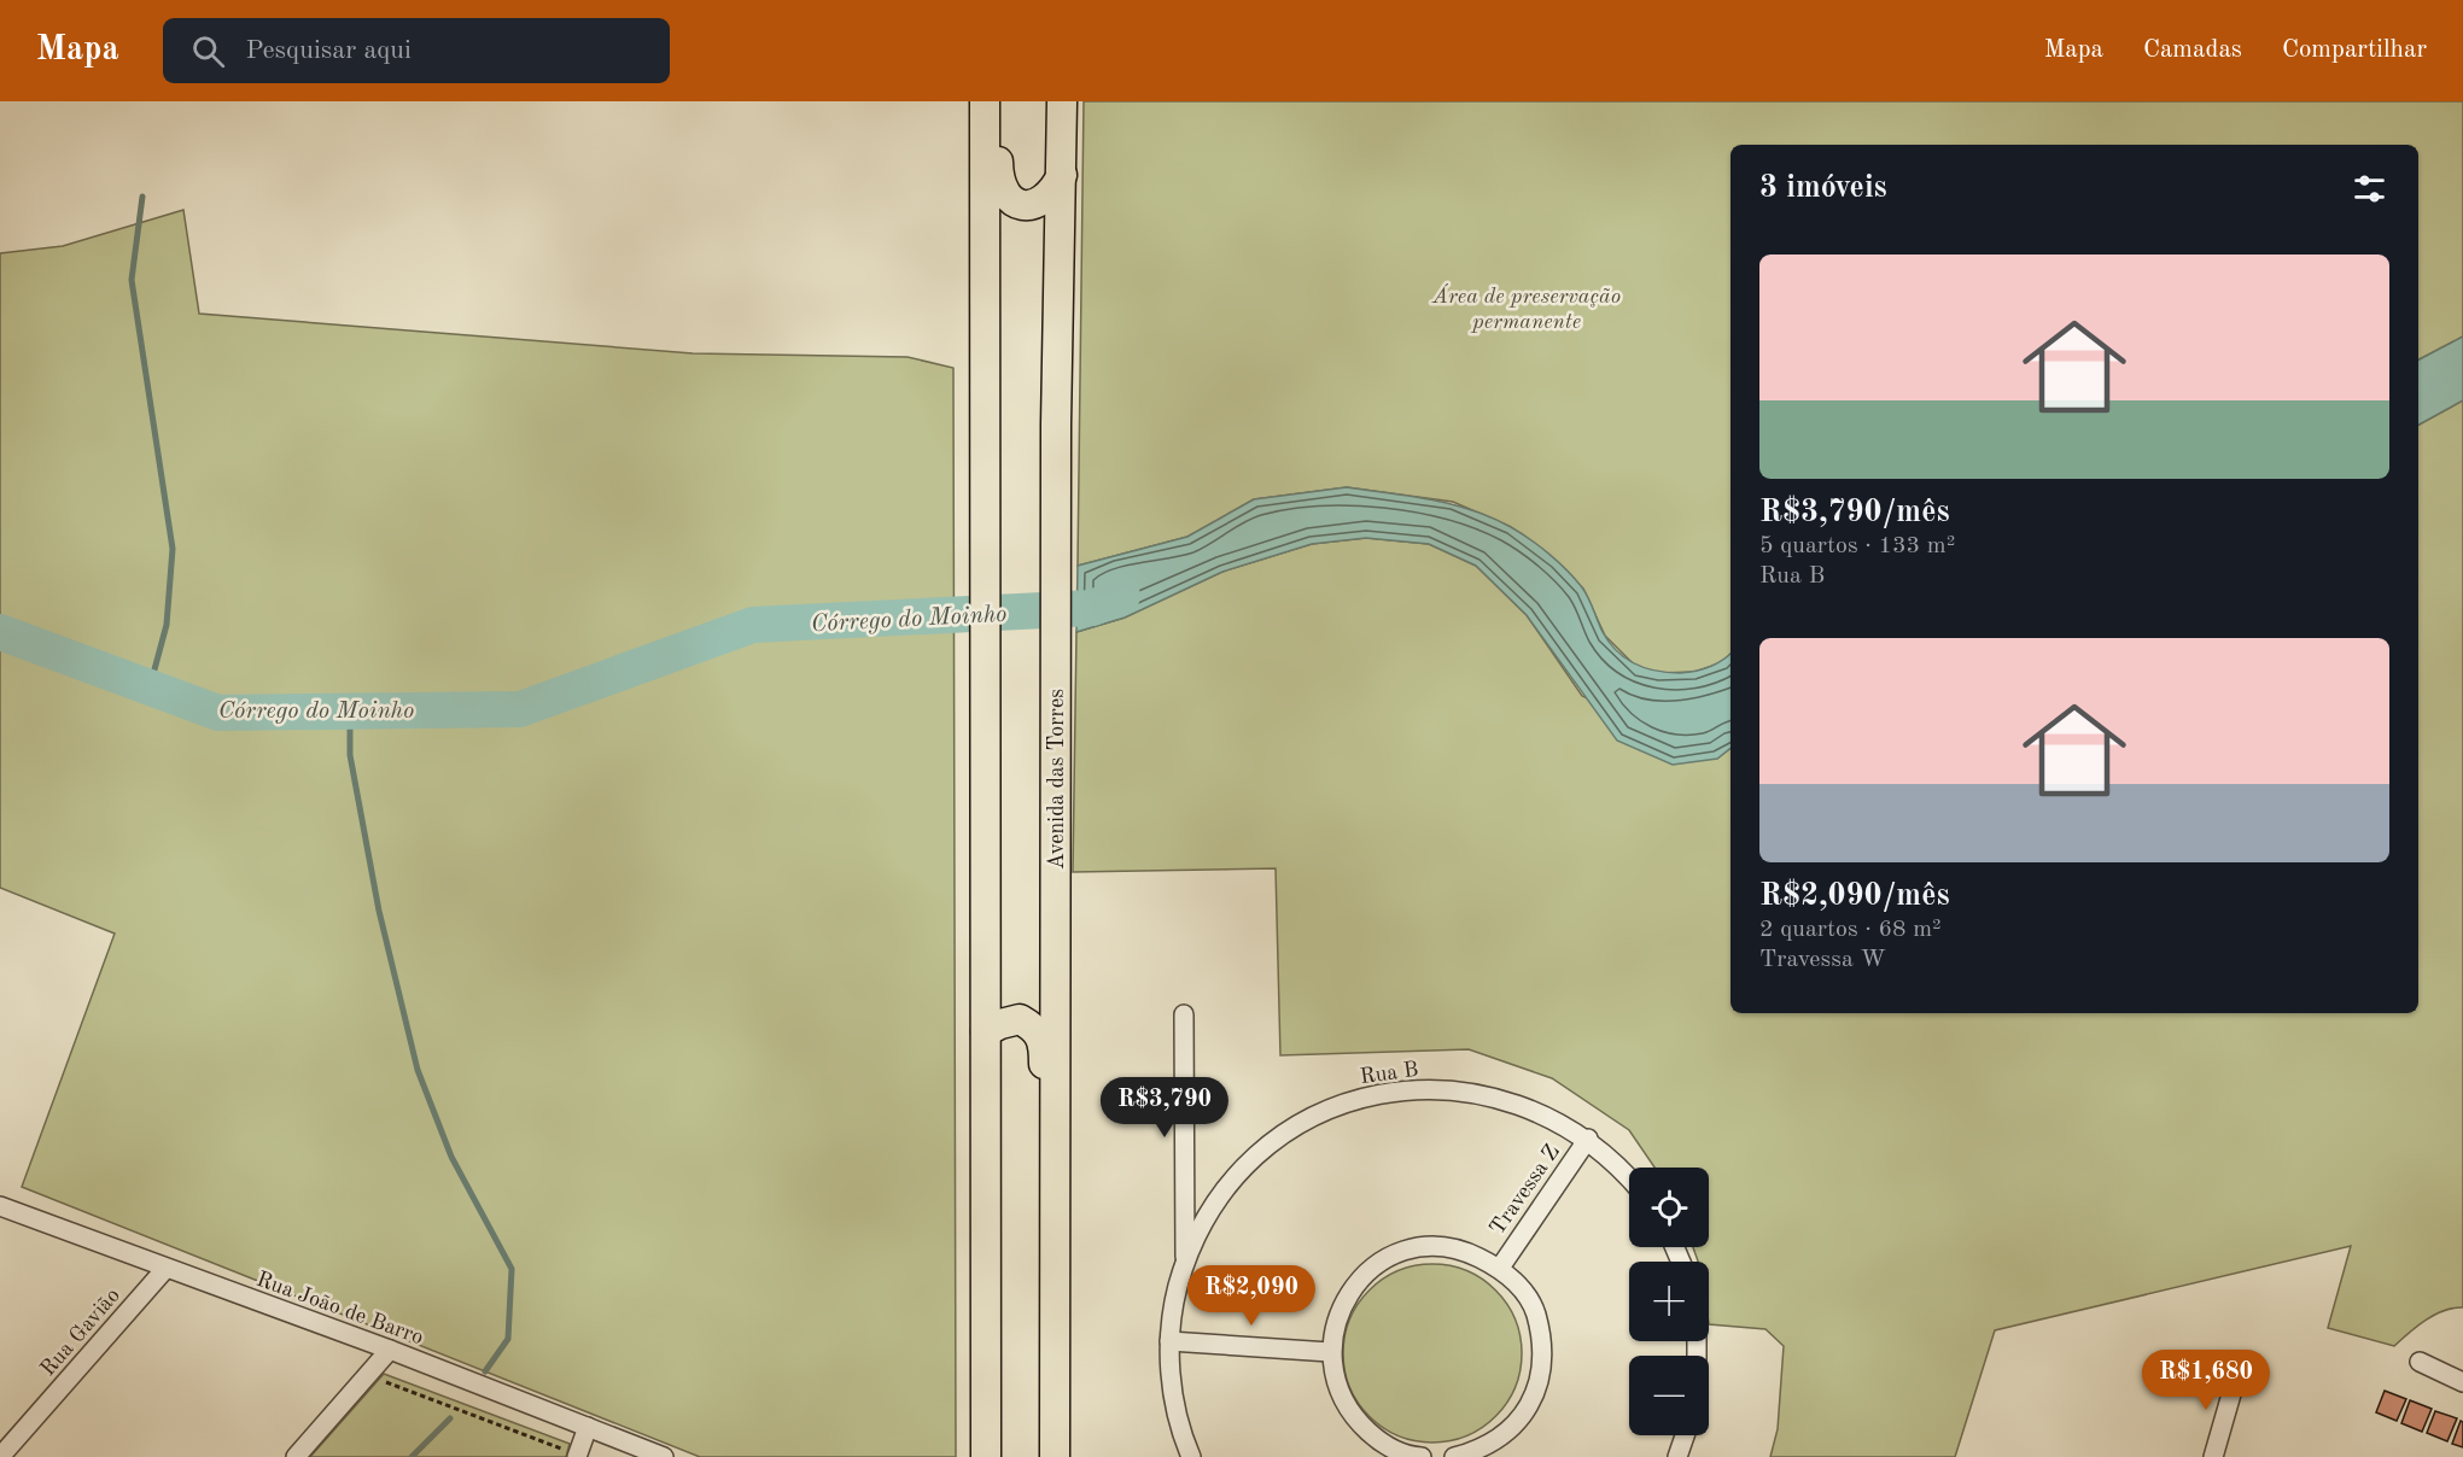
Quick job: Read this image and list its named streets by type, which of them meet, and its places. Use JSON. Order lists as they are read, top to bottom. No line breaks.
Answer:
{"streets":{"main road":["Avenida das Torres"],"street":["Rua B","Travessa Z","Rua João de Barro","Rua Gavião"]},"crossings":[["Rua B","Travessa Z"],["Rua João de Barro","Rua Gavião"]],"water":["Córrego do Moinho"],"parks":["Área de preservação permanente"],"page":{"header":"Mapa","search":"Pesquisar aqui","nav":["Mapa","Camadas","Compartilhar"],"heading":"3 imóveis","list":[{"name":"R$3,790/mês","note":"5 quartos · 133 m² · Rua B"},{"name":"R$2,090/mês","note":"2 quartos · 68 m² · Travessa W"}],"price":["R$3,790","R$2,090","R$1,680"],"map_buttons":["+","−"]}}
